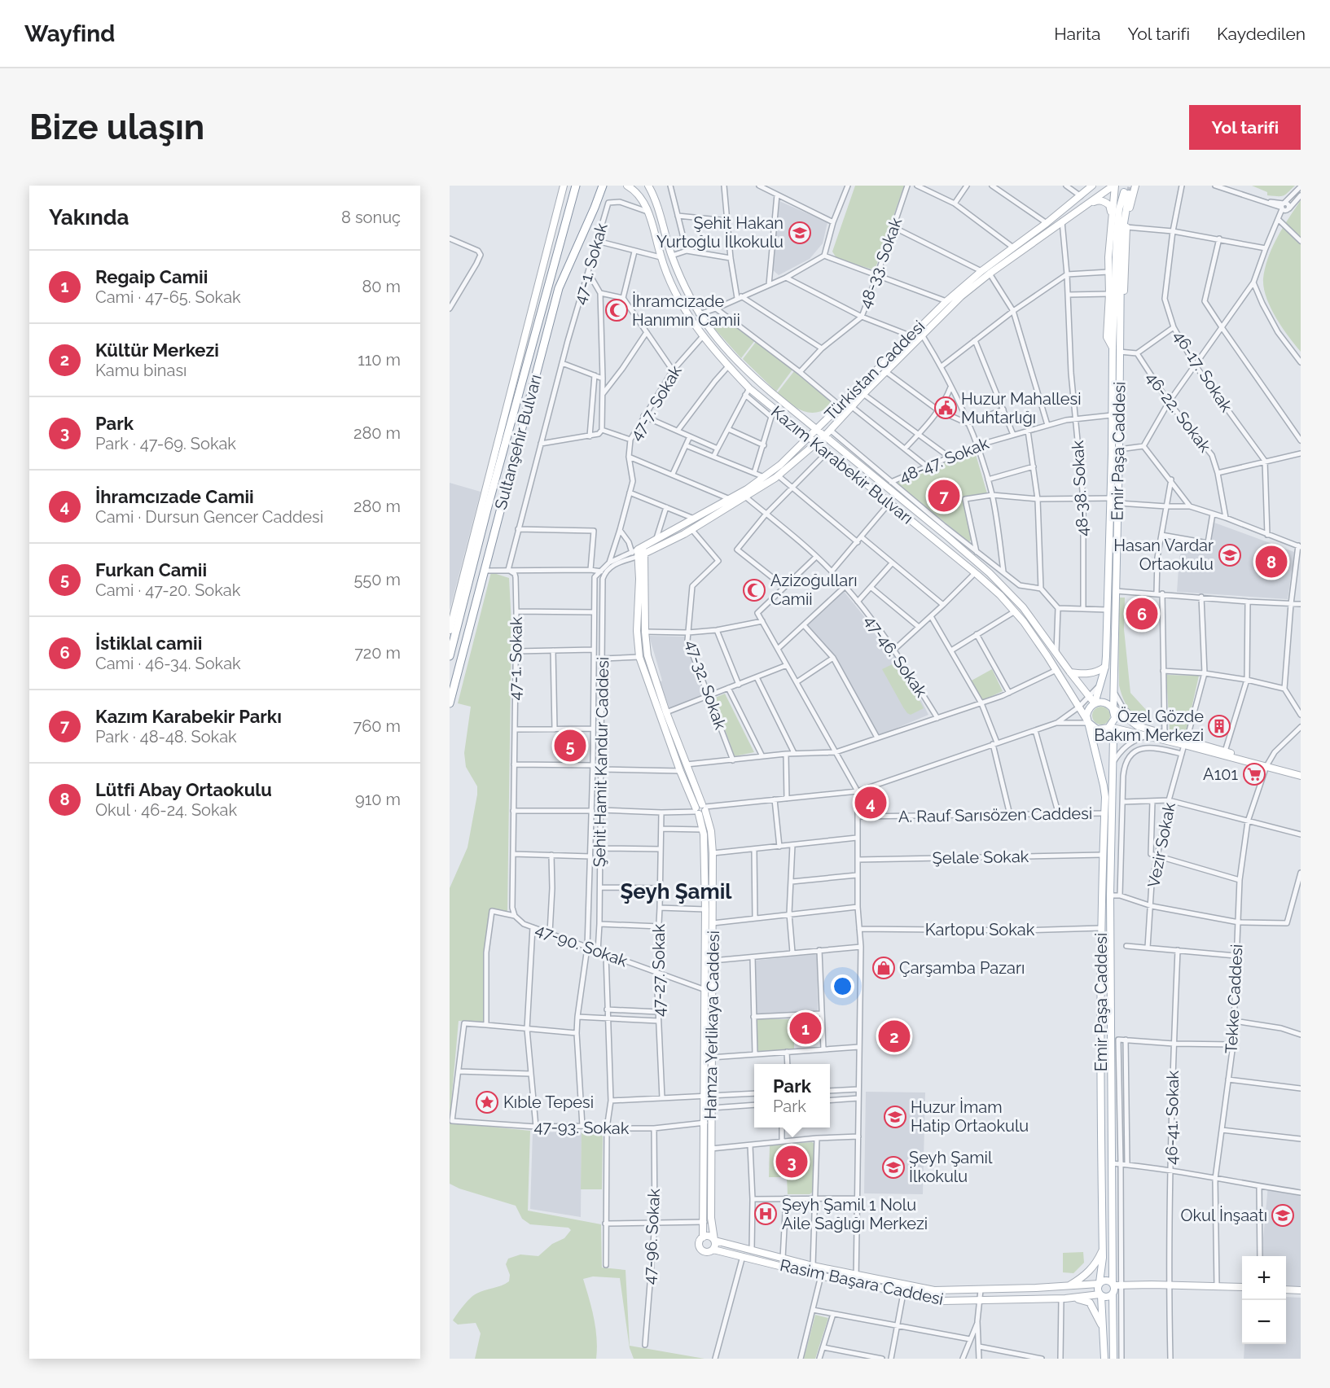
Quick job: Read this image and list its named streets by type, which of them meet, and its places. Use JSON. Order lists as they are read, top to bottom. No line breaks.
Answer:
{"streets":{"highway":["Sultanşehir Bulvarı"],"main road":["Emir Paşa Caddesi"],"street":["48-33. Sokak","47-1. Sokak","Türkistan Caddesi","46-17. Sokak","47-7. Sokak","46-22. Sokak","48-47. Sokak","Kazım Karabekir Bulvarı","48-38. Sokak","47-46. Sokak","47-32. Sokak","Şehit Hamit Kandur Caddesi","A. Rauf Sarısözen Caddesi","Vezir Sokak","Şelale Sokak","Kartopu Sokak","47-90. Sokak","47-27. Sokak","Tekke Caddesi","Hamza Yerlikaya Caddesi","46-41. Sokak","47-93. Sokak","47-96. Sokak","Rasim Başara Caddesi"]},"crossings":[["47-1. Sokak","Kazım Karabekir Bulvarı"],["47-1. Sokak","47-90. Sokak"],["Türkistan Caddesi","47-7. Sokak"],["Türkistan Caddesi","Kazım Karabekir Bulvarı"],["Türkistan Caddesi","48-38. Sokak"],["Türkistan Caddesi","47-46. Sokak"],["Türkistan Caddesi","47-32. Sokak"],["Türkistan Caddesi","Şehit Hamit Kandur Caddesi"],["Türkistan Caddesi","Hamza Yerlikaya Caddesi"],["47-7. Sokak","Kazım Karabekir Bulvarı"],["Emir Paşa Caddesi","48-47. Sokak"],["Emir Paşa Caddesi","Kazım Karabekir Bulvarı"],["Emir Paşa Caddesi","A. Rauf Sarısözen Caddesi"],["Emir Paşa Caddesi","Şelale Sokak"],["Emir Paşa Caddesi","Kartopu Sokak"],["Emir Paşa Caddesi","Rasim Başara Caddesi"],["48-47. Sokak","48-38. Sokak"],["Şehit Hamit Kandur Caddesi","47-90. Sokak"],["Şehit Hamit Kandur Caddesi","47-93. Sokak"],["47-90. Sokak","47-27. Sokak"],["47-90. Sokak","Hamza Yerlikaya Caddesi"],["Hamza Yerlikaya Caddesi","47-93. Sokak"],["Hamza Yerlikaya Caddesi","Rasim Başara Caddesi"],["47-93. Sokak","47-96. Sokak"]],"districts":["Şeyh Şamil"],"places":{"school or university":["Şehit Hakan Yurtoğlu İlkokulu","Hasan Vardar Ortaokulu","Huzur İmam Hatip Ortaokulu","Şeyh Şamil İlkokulu","Okul İnşaatı"],"mosque":["İhramcızade Hanımın Camii","Azizoğulları Camii"],"public building":["Huzur Mahallesi Muhtarlığı"],"building":["Özel Gözde Bakım Merkezi"],"supermarket":["A101"],"shop":["Çarşamba Pazarı"],"place":["Kıble Tepesi"],"hospital":["Şeyh Şamil 1 Nolu Aile Sağlığı Merkezi"]},"page":{"header":"Wayfind","nav":["Harita","Yol tarifi","Kaydedilen"],"buttons":"Yol tarifi","title":"Bize ulaşın","heading":["Yakında","8 sonuç"],"list":[{"mark":"1","name":"Regaip Camii","note":"Cami · 47-65. Sokak","value":"80 m"},{"mark":"2","name":"Kültür Merkezi","note":"Kamu binası","value":"110 m"},{"mark":"3","name":"Park","note":"Park · 47-69. Sokak","value":"280 m"},{"mark":"4","name":"İhramcızade Camii","note":"Cami · Dursun Gencer Caddesi","value":"280 m"},{"mark":"5","name":"Furkan Camii","note":"Cami · 47-20. Sokak","value":"550 m"},{"mark":"6","name":"İstiklal camii","note":"Cami · 46-34. Sokak","value":"720 m"},{"mark":"7","name":"Kazım Karabekir Parkı","note":"Park · 48-48. Sokak","value":"760 m"},{"mark":"8","name":"Lütfi Abay Ortaokulu","note":"Okul · 46-24. Sokak","value":"910 m"}],"pins":["7","8","6","5","4","1","2","3"],"popup":["Park","Park"],"map_buttons":["+","−"]}}
